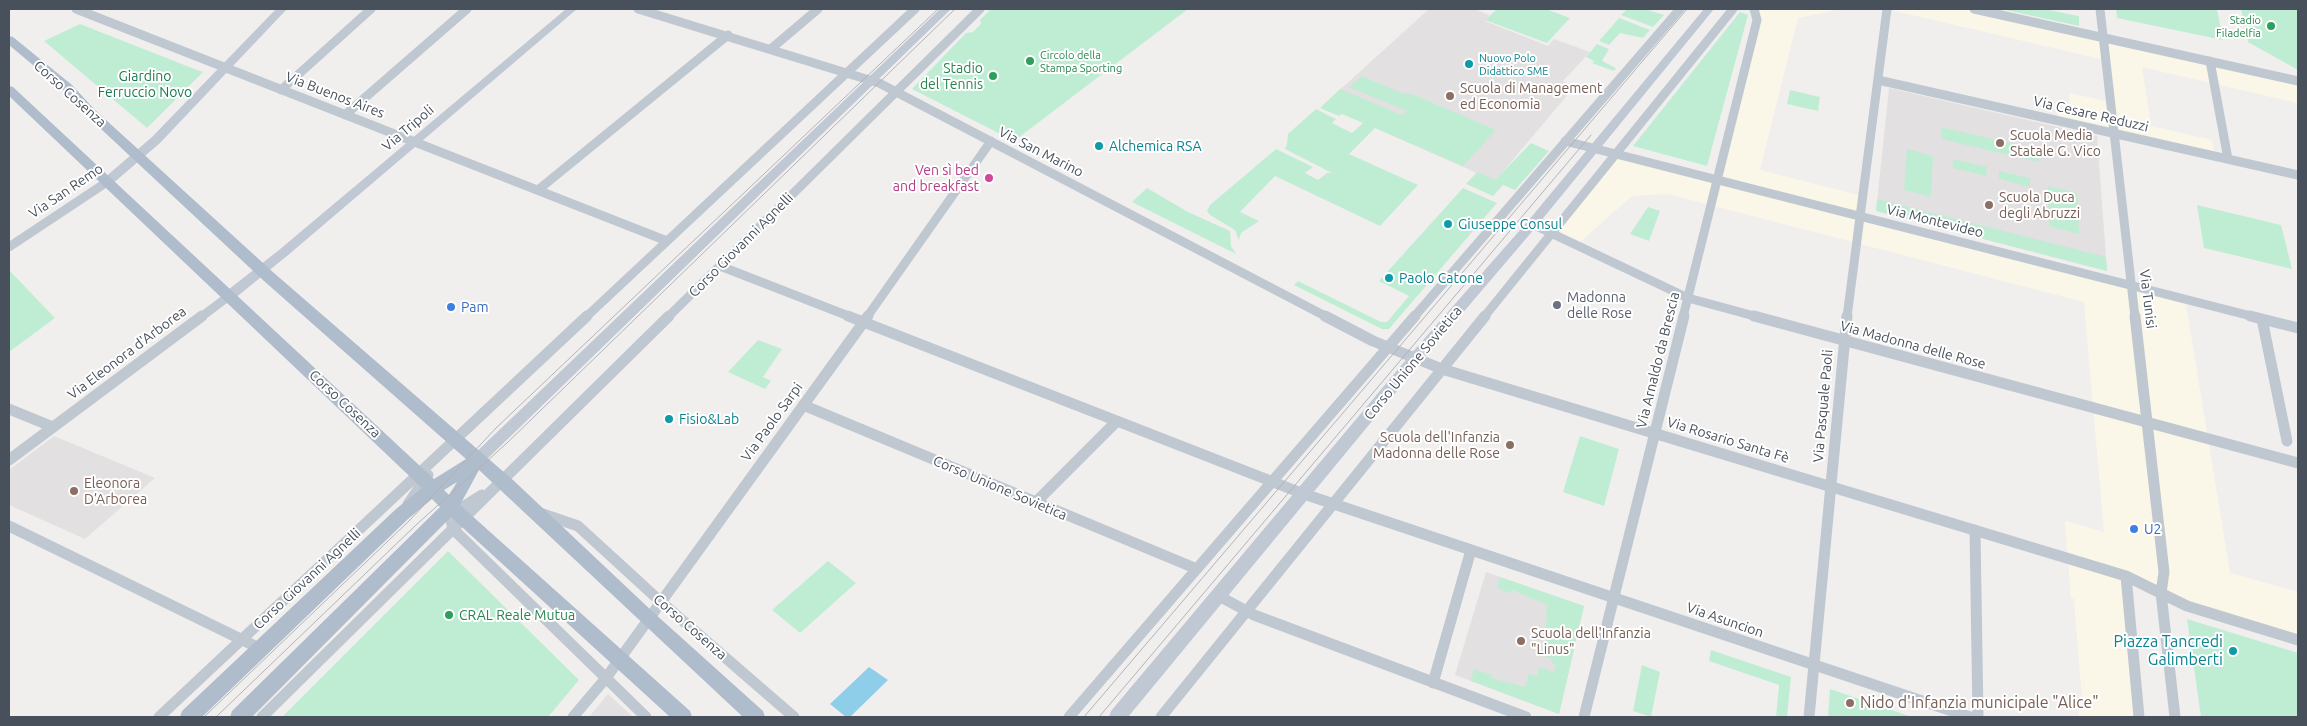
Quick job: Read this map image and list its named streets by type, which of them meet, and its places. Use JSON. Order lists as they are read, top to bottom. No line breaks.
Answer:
{"streets":{"main road":["Corso Cosenza","Via Tripoli","Via San Remo","Corso Giovanni Agnelli","Via Eleonora d'Arborea","Corso Unione Sovietica"],"street":["Via Buenos Aires","Via Cesare Reduzzi","Via San Marino","Via Montevideo","Via Tunisi","Via Madonna delle Rose","Via Arnaldo da Brescia","Via Pasquale Paoli","Via Paolo Sarpi","Via Rosario Santa Fè","Via Asuncion"]},"crossings":[["Corso Cosenza","Via Tripoli"],["Corso Cosenza","Via San Remo"],["Corso Cosenza","Corso Giovanni Agnelli"],["Corso Cosenza","Via Eleonora d'Arborea"],["Corso Cosenza","Via Paolo Sarpi"],["Via Buenos Aires","Via Tripoli"],["Via Buenos Aires","Via San Remo"],["Via Buenos Aires","Corso Giovanni Agnelli"],["Via Cesare Reduzzi","Via Tunisi"],["Via Cesare Reduzzi","Via Pasquale Paoli"],["Via Tripoli","Via Eleonora d'Arborea"],["Via San Marino","Corso Giovanni Agnelli"],["Via San Marino","Corso Unione Sovietica"],["Via San Marino","Via Paolo Sarpi"],["Via San Marino","Via Rosario Santa Fè"],["Via Montevideo","Via Tunisi"],["Via Montevideo","Via Arnaldo da Brescia"],["Via Montevideo","Corso Unione Sovietica"],["Via Montevideo","Via Pasquale Paoli"],["Via Tunisi","Via Madonna delle Rose"],["Via Tunisi","Via Rosario Santa Fè"],["Via Madonna delle Rose","Via Arnaldo da Brescia"],["Via Madonna delle Rose","Corso Unione Sovietica"],["Via Madonna delle Rose","Via Pasquale Paoli"],["Via Arnaldo da Brescia","Via Rosario Santa Fè"],["Via Arnaldo da Brescia","Via Asuncion"],["Corso Unione Sovietica","Via Paolo Sarpi"],["Corso Unione Sovietica","Via Rosario Santa Fè"],["Corso Unione Sovietica","Via Asuncion"],["Via Pasquale Paoli","Via Rosario Santa Fè"],["Via Pasquale Paoli","Via Asuncion"]],"parks":["Giardino Ferruccio Novo"],"places":["Stadio Filadelfia","Circolo della Stampa Sporting","Nuovo Polo Didattico SME","Stadio del Tennis","Scuola di Management ed Economia","Scuola Media Statale G. Vico","Alchemica RSA","Ven sì bed and breakfast","Scuola Duca degli Abruzzi","Giuseppe Consul","Paolo Catone","Madonna delle Rose","Pam","Fisio&Lab","Scuola dell'Infanzia Madonna delle Rose","Eleonora D’Arborea","U2","CRAL Reale Mutua","Scuola dell'Infanzia \"Linus\"","Piazza Tancredi Galimberti","Nido d'Infanzia municipale \"Alice\""]}
